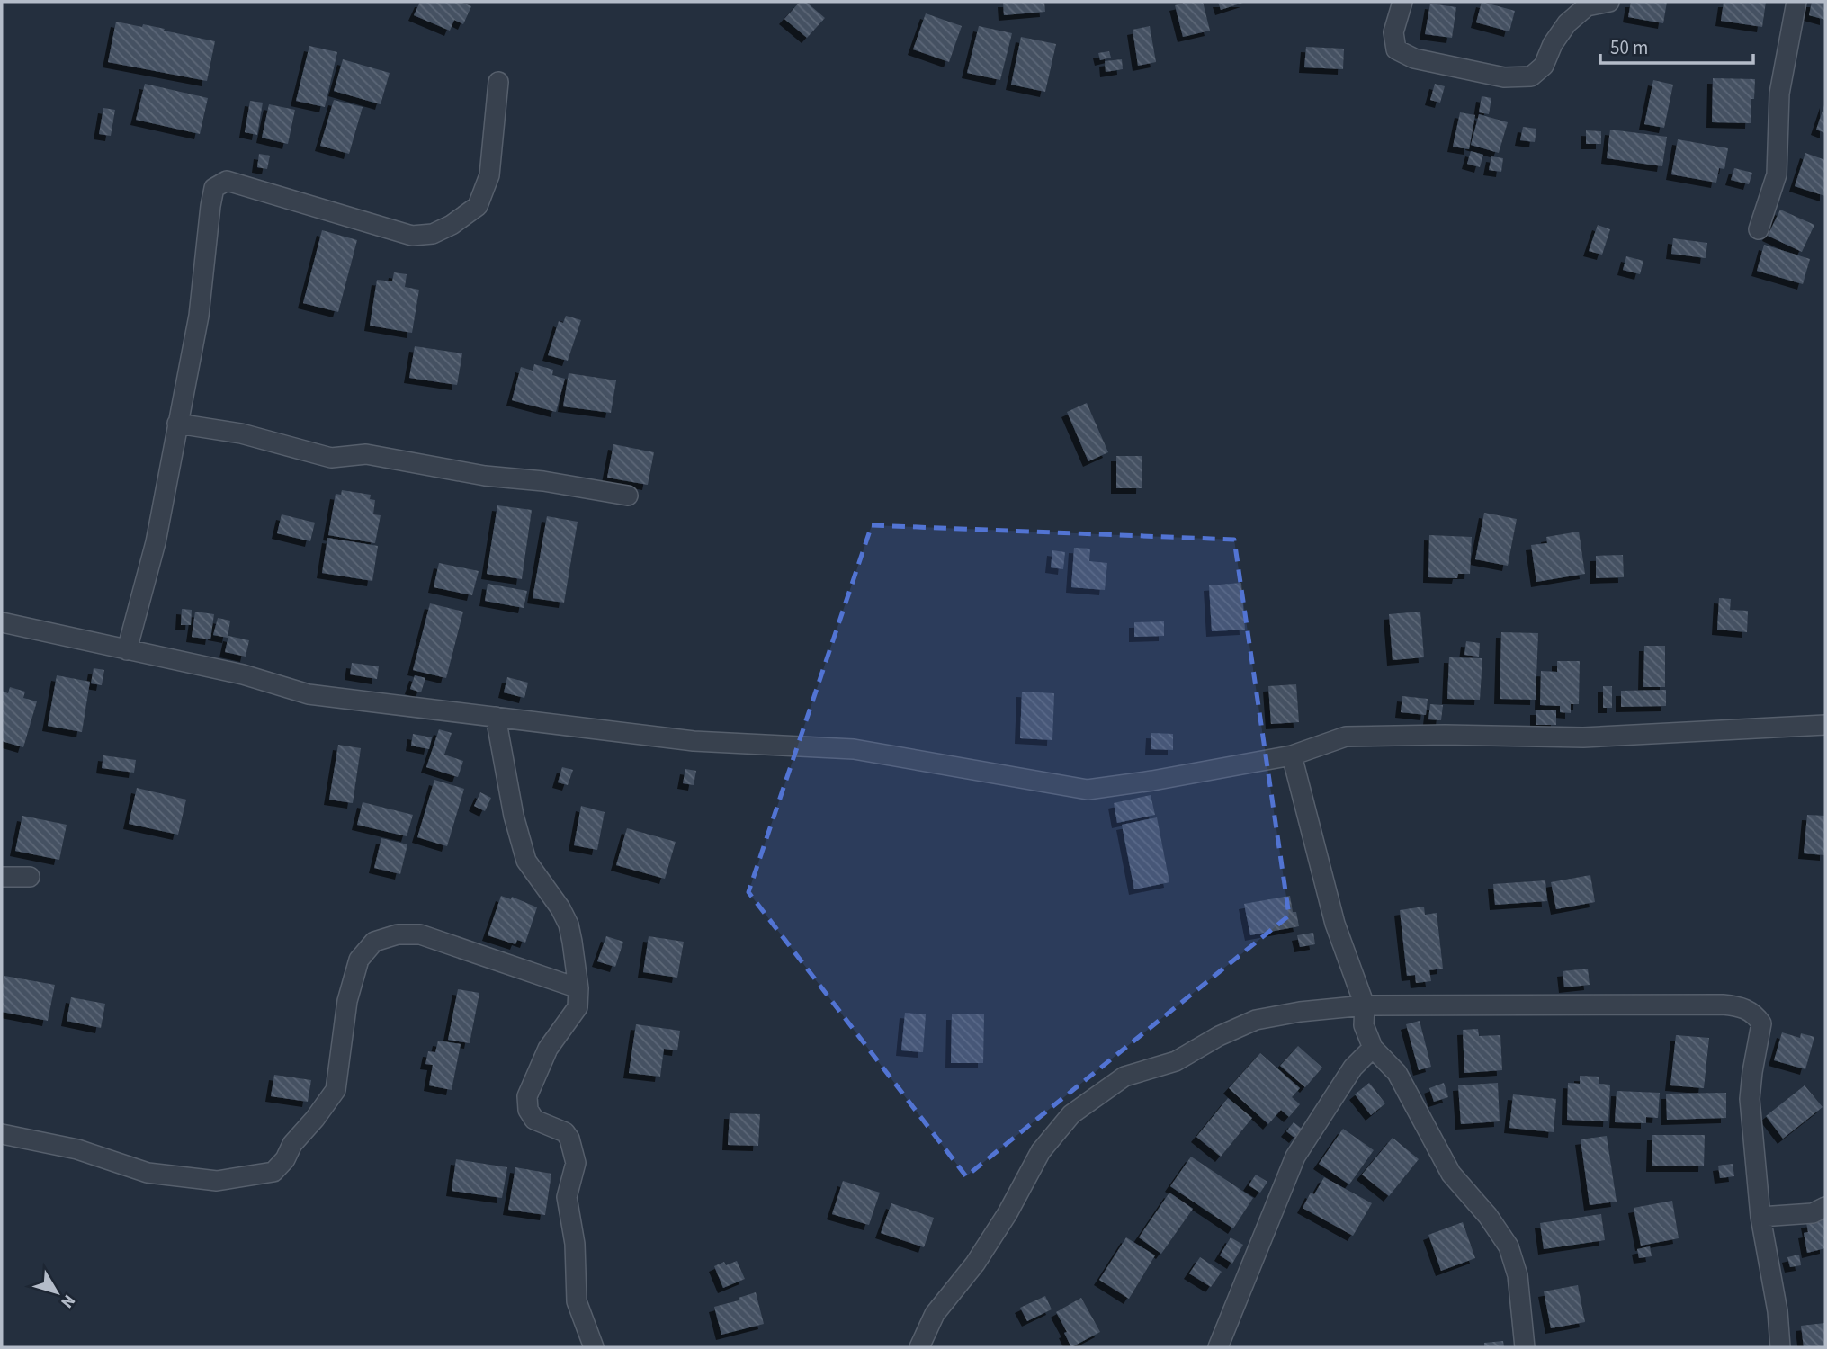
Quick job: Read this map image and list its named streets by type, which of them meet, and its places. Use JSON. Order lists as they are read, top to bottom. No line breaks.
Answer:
{"scale_bar":"50 m","north":"bottom right"}
